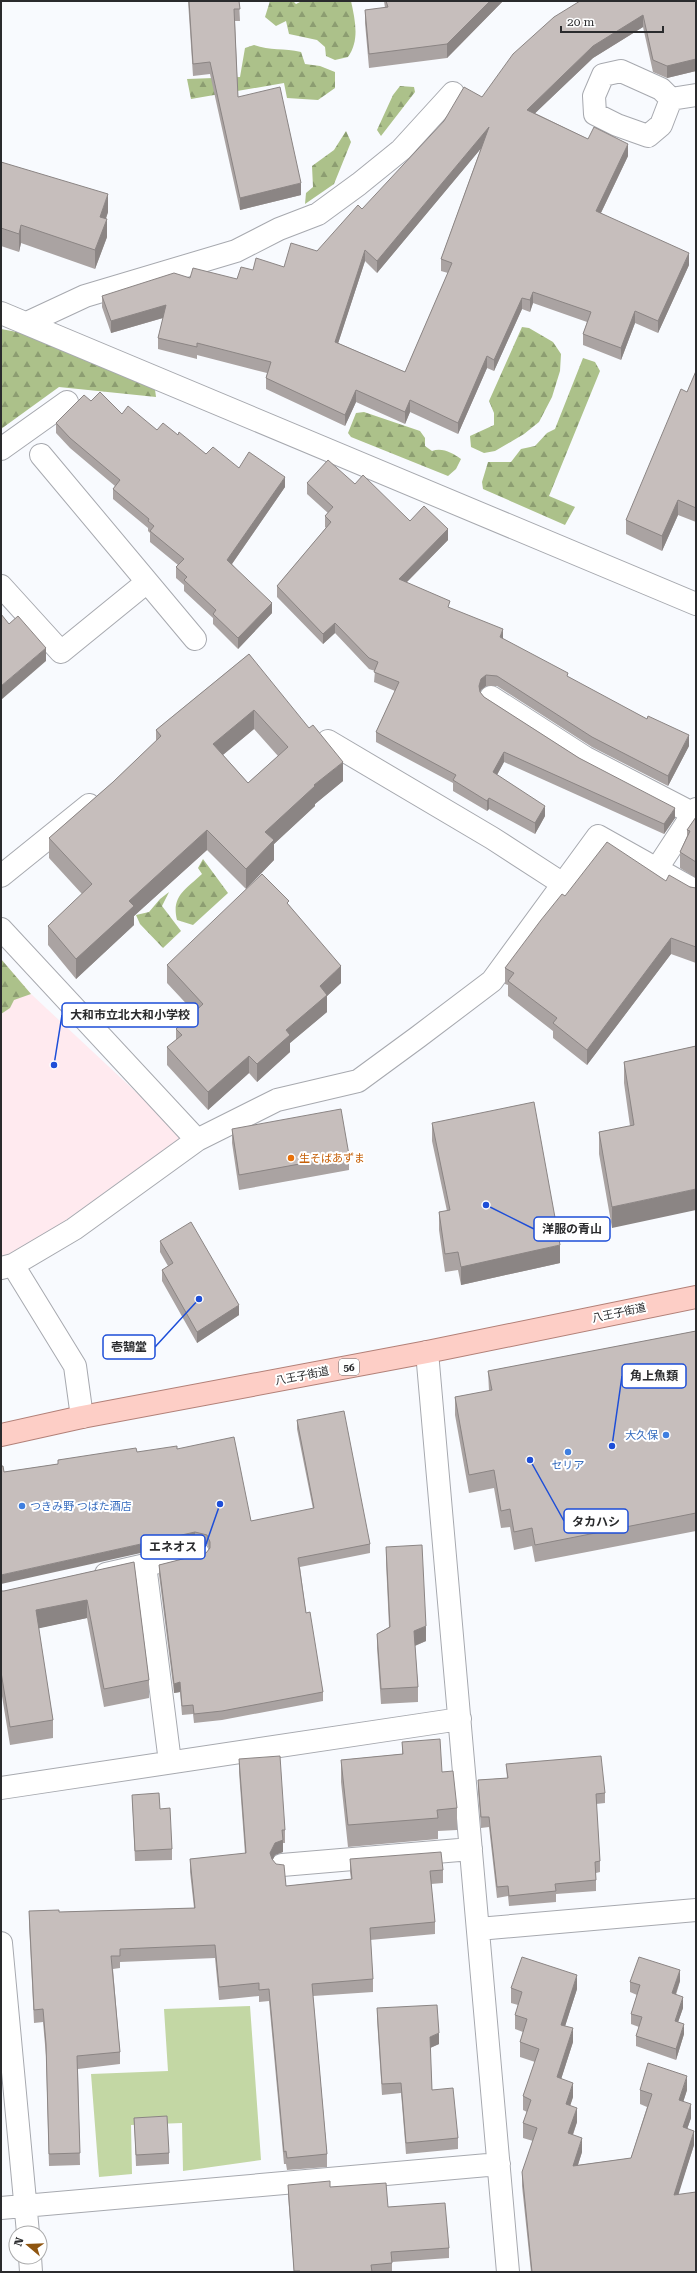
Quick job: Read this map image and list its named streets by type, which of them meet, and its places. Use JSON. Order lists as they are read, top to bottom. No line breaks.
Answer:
{"streets":{"main road":["八王子街道","56"]},"places":["大和市立北大和小学校","生そばあずま","洋服の青山","壱鵠堂","大久保","角上魚類","セリア","タカハシ","エネオス","つきみ野 つばた酒店"],"scale_bar":"20 m","north":"left"}
